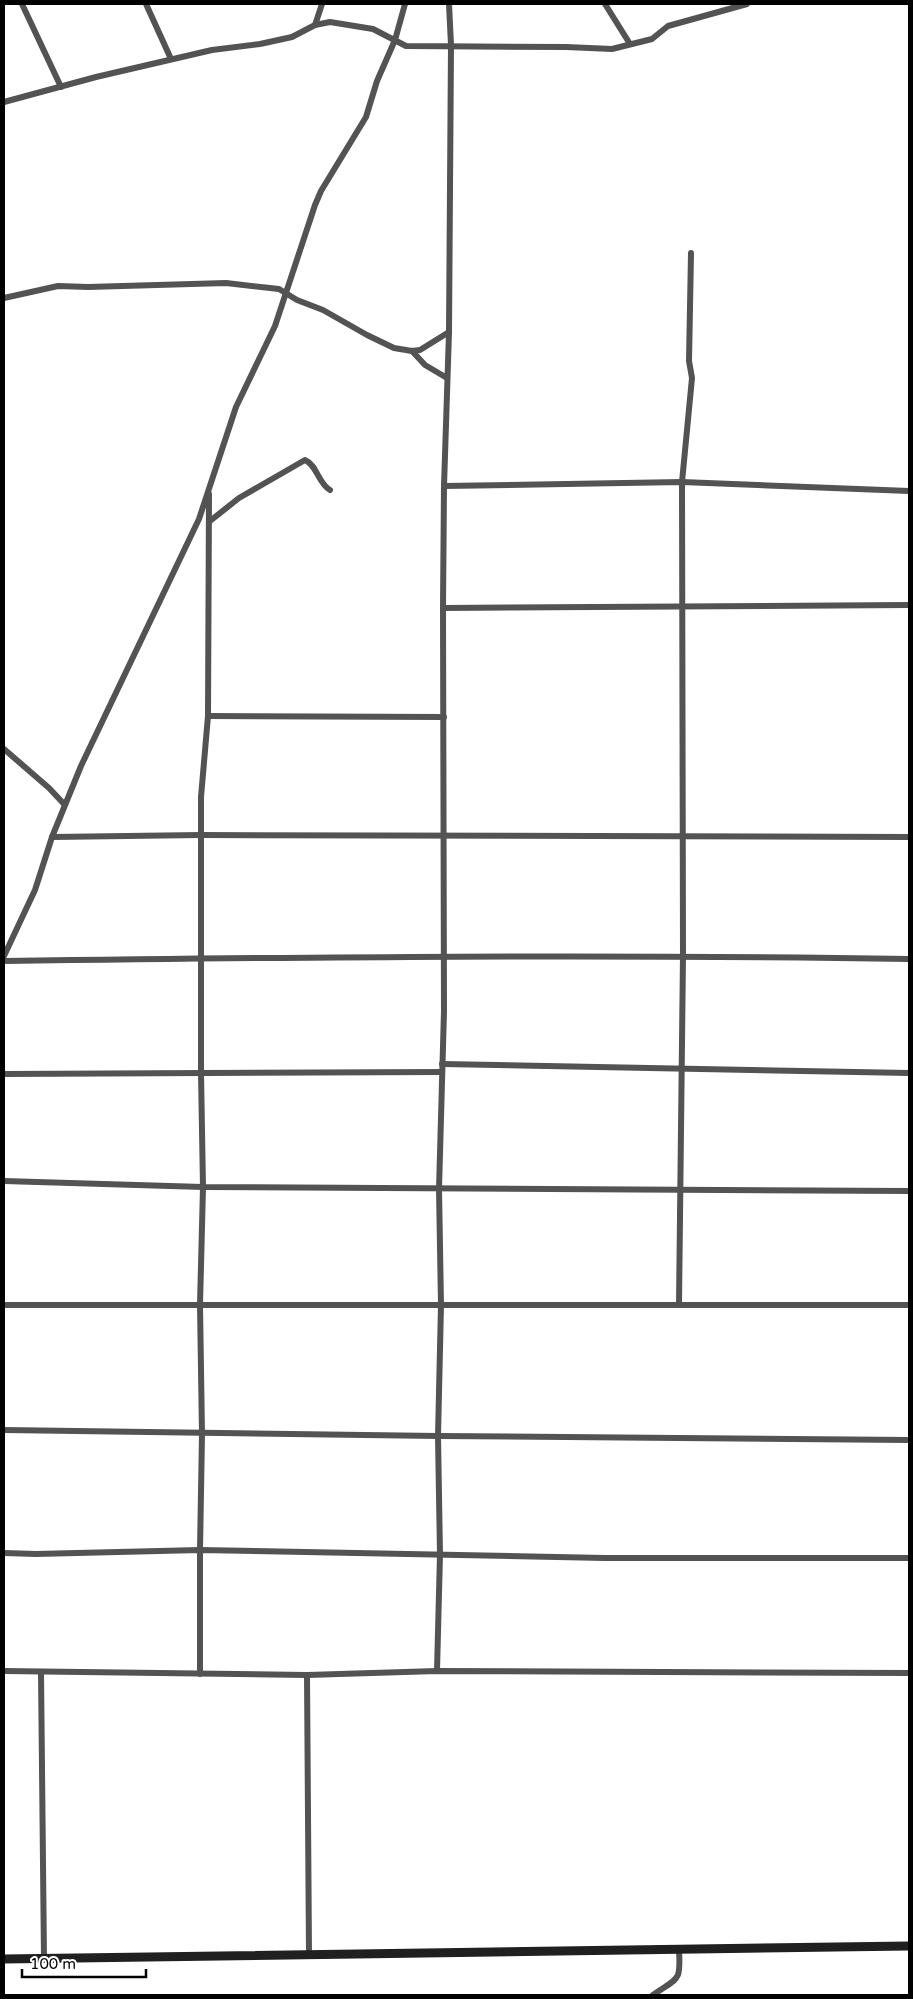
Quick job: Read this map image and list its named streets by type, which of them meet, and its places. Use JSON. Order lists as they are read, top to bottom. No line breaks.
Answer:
{"scale_bar":"100 m"}
